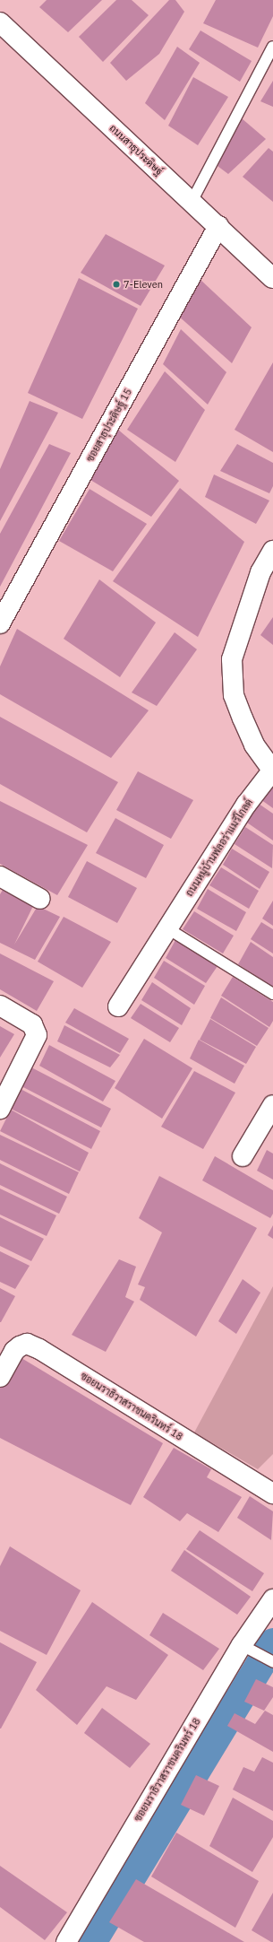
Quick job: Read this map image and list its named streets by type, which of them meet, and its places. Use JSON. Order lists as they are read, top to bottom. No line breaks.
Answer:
{"streets":{"street":["ถนนสาธุประดิษฐ์","ซอยสาธุประดิษฐ์ 15","ถนนหมู่บ้านฟลอร่าแมรีโกลด์","ซอยนราธิวาสราชนครินทร์ 18"]},"crossings":[["ถนนสาธุประดิษฐ์","ซอยสาธุประดิษฐ์ 15"]],"places":["7-Eleven"]}
